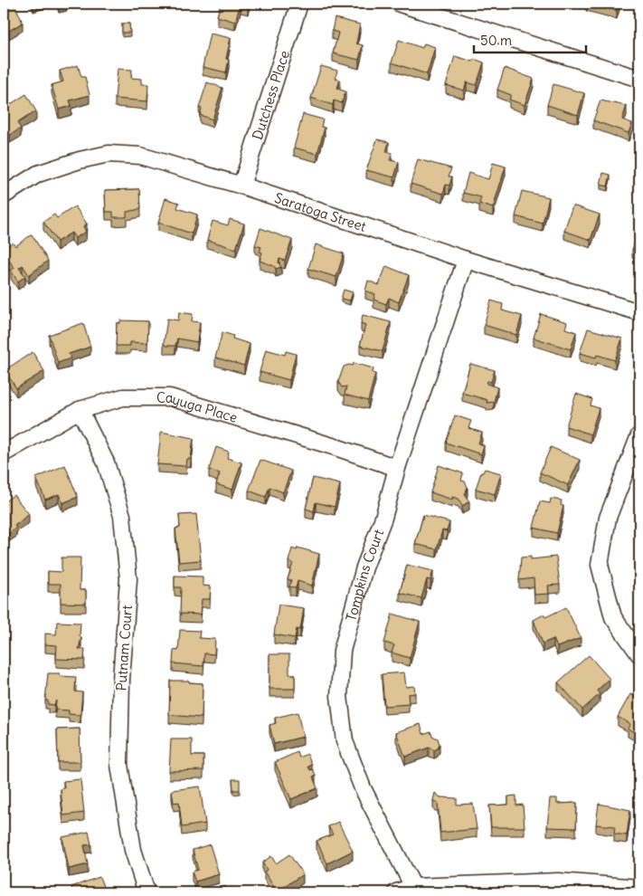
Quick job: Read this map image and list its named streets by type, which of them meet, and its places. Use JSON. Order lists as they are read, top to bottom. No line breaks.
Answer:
{"streets":{"street":["Dutchess Place","Saratoga Street","Cayuga Place","Tompkins Court","Putnam Court"]},"crossings":[["Dutchess Place","Saratoga Street"],["Saratoga Street","Tompkins Court"],["Cayuga Place","Tompkins Court"],["Cayuga Place","Putnam Court"]],"scale_bar":"50 m"}
